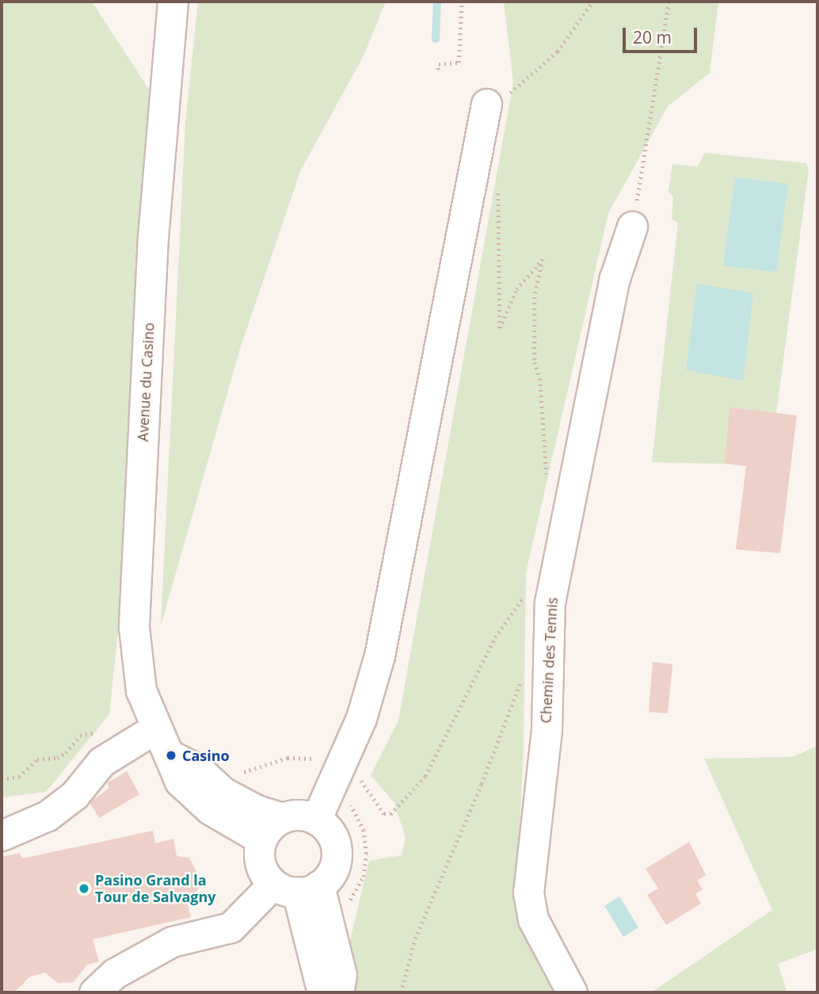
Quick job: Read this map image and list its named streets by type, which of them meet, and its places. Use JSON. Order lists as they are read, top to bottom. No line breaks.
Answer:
{"streets":{"street":["Avenue du Casino","Chemin des Tennis"]},"places":["Casino","Pasino Grand la Tour de Salvagny"],"scale_bar":"20 m"}
